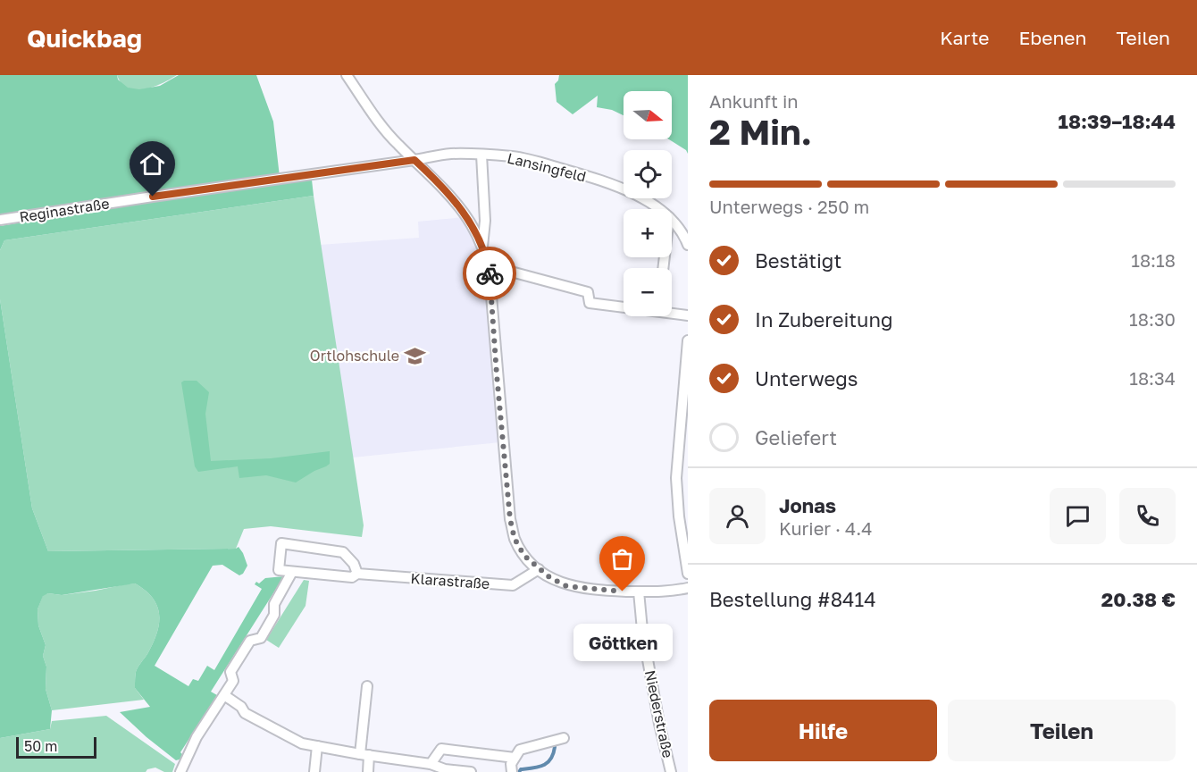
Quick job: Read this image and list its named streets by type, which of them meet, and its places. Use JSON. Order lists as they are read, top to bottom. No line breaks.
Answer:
{"streets":{"street":["Lansingfeld","Reginastraße","Klarastraße","Niederstraße"]},"crossings":[["Lansingfeld","Reginastraße"]],"places":{"school or university":["Ortlohschule"],"other":["Göttken"]},"scale_bar":"50 m","north":"right","page":{"header":"Quickbag","nav":["Karte","Ebenen","Teilen"],"heading":["2 Min.","Ankunft in","18:39–18:44"],"panel":["Jonas","Kurier · 4.4","Bestellung #8414","20.38 €"],"map_buttons":["+","−"],"bar":"Unterwegs · 250 m","list":[["Bestätigt","18:18"],["In Zubereitung","18:30"],["Unterwegs","18:34"],"Geliefert"],"bubble":"Göttken","buttons":["Hilfe","Teilen"],"scale":"50 m"}}
